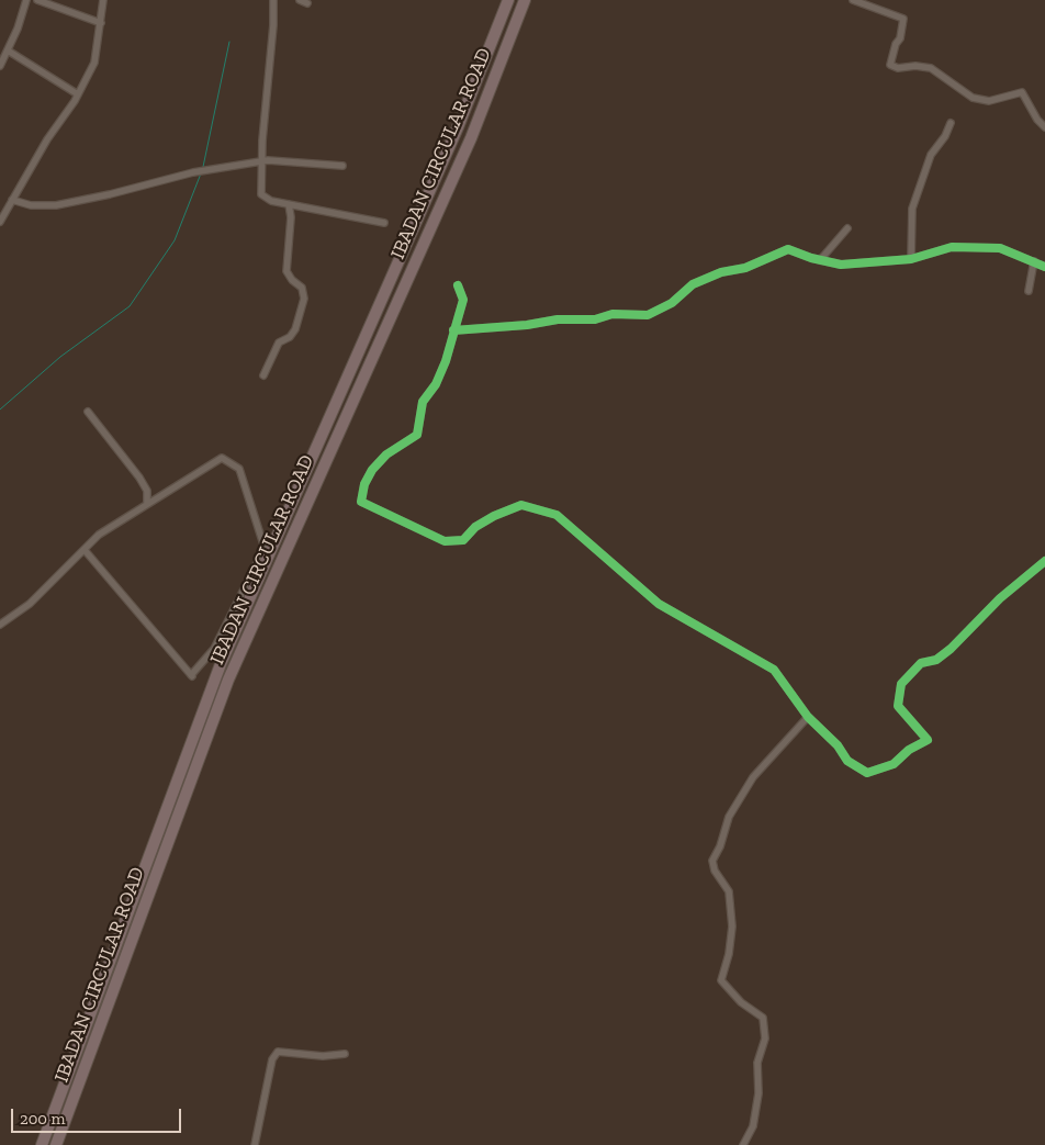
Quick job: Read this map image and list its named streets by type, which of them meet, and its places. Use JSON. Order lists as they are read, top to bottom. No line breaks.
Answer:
{"streets":{"highway":["IBADAN CIRCULAR ROAD"]},"scale_bar":"200 m"}
